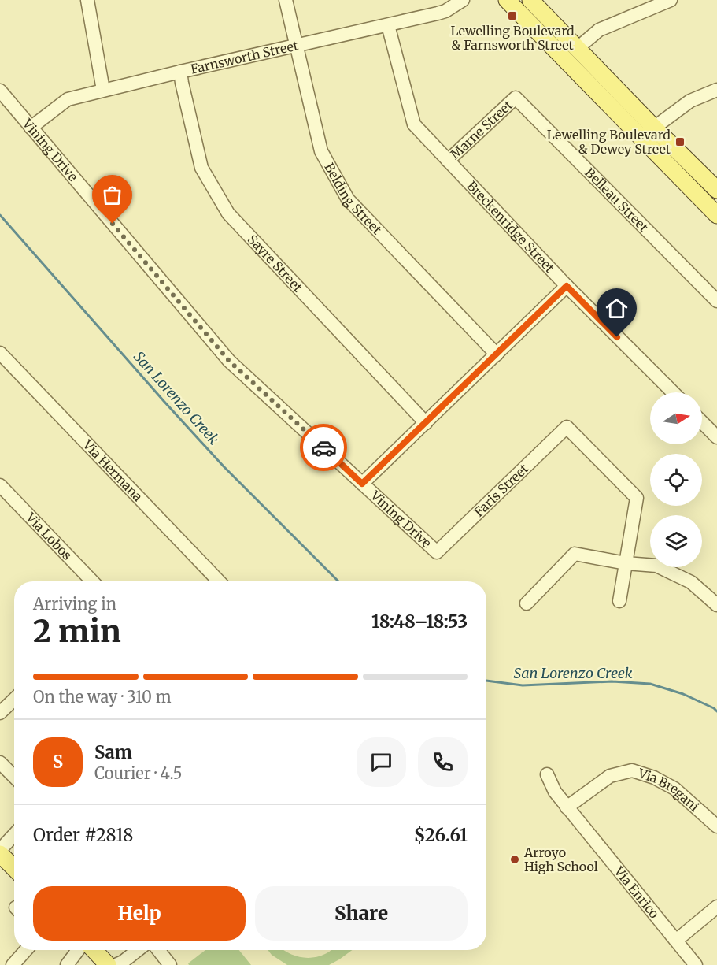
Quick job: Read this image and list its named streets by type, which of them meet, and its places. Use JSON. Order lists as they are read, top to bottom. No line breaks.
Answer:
{"streets":{"street":["Farnsworth Street","Marne Street","Vining Drive","Belding Street","Belleau Street","Breckenridge Street","Sayre Street","Via Hermana","Faris Street","Via Lobos","Via Bregani","Via Enrico"]},"crossings":[["Farnsworth Street","Vining Drive"],["Farnsworth Street","Belding Street"],["Farnsworth Street","Breckenridge Street"],["Farnsworth Street","Sayre Street"],["Marne Street","Belleau Street"],["Marne Street","Breckenridge Street"],["Vining Drive","Faris Street"],["Via Bregani","Via Enrico"]],"water":["San Lorenzo Creek"],"places":{"transit":["Lewelling Boulevard & Farnsworth Street","Lewelling Boulevard & Dewey Street"],"other":["Arroyo High School"]},"north":"right","page":{"heading":["2 min","Arriving in","18:48–18:53"],"panel":["Sam","Courier · 4.5","Order #2818","$26.61"],"bar":"On the way · 310 m","round":"S","buttons":["Help","Share"]}}
